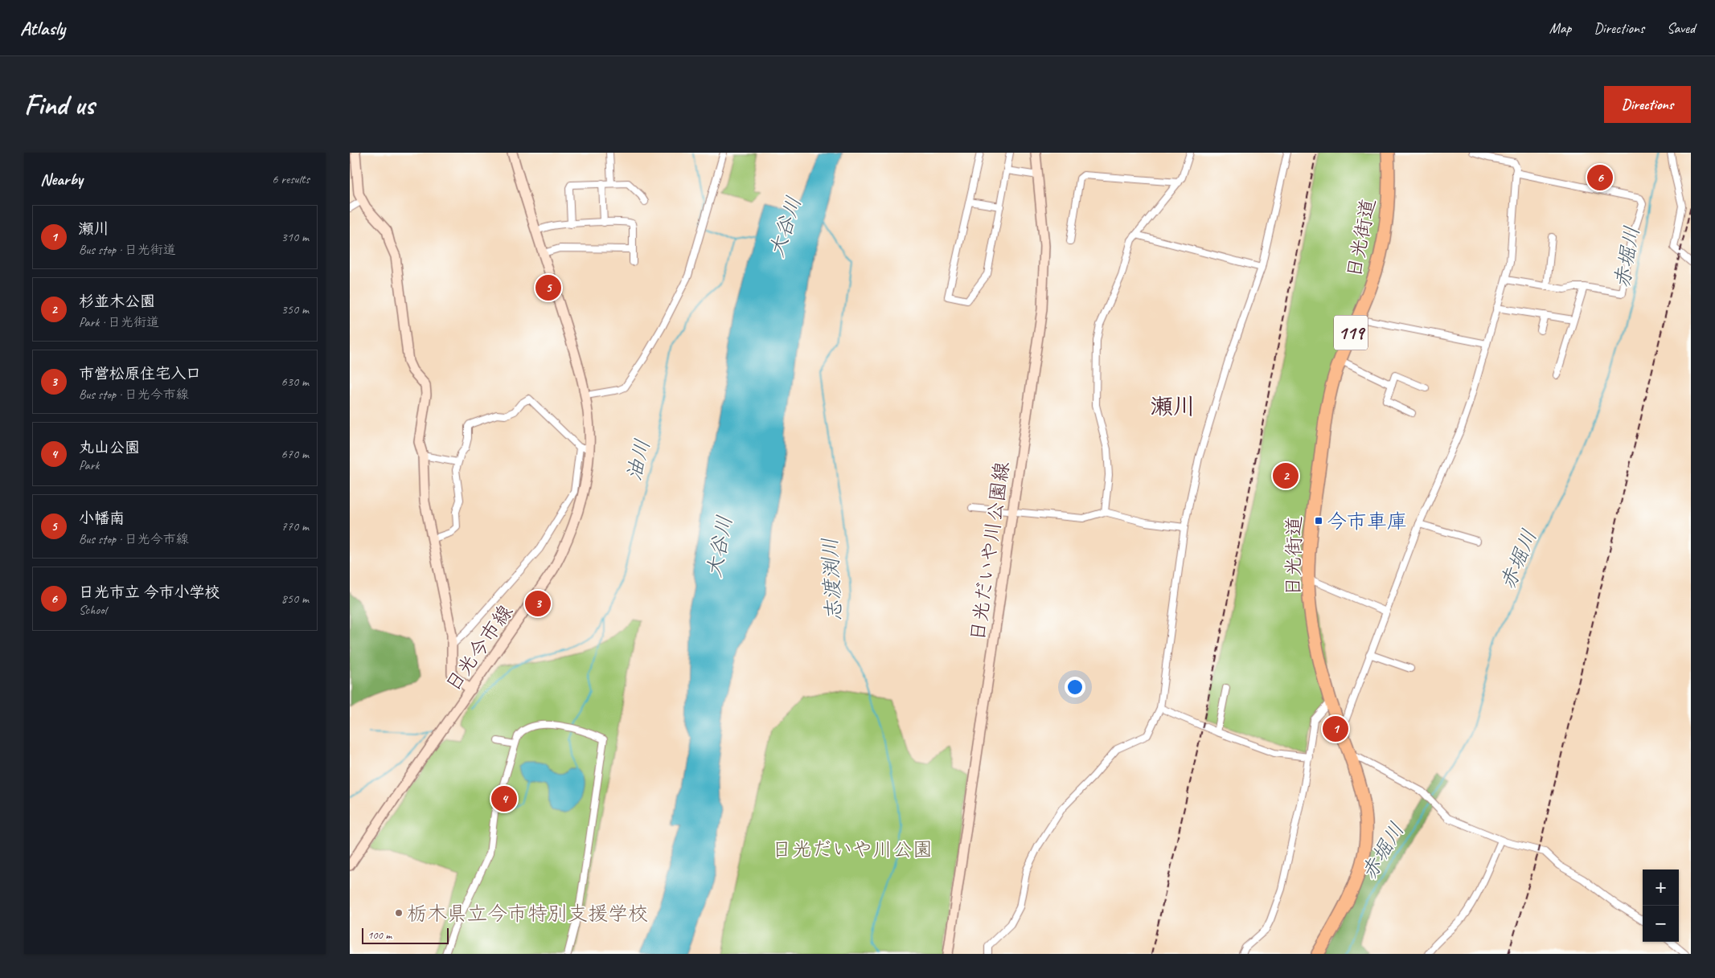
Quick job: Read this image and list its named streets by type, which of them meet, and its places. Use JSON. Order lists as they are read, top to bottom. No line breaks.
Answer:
{"streets":{"highway":["日光街道","119"],"main road":["日光だいや川公園線","日光今市線"]},"districts":["瀬川"],"water":["大谷川","赤堀川","油川","志渡渕川"],"parks":["日光だいや川公園"],"places":{"transit":["今市車庫"],"other":["栃木県立今市特別支援学校"]},"scale_bar":"100 m","page":{"header":"Atlasly","nav":["Map","Directions","Saved"],"buttons":"Directions","title":"Find us","heading":["Nearby","6 results"],"pins":["6","5","2","3","1","4"],"list":[{"mark":"1","name":"瀬川","note":"Bus stop · 日光街道","value":"310 m"},{"mark":"2","name":"杉並木公園","note":"Park · 日光街道","value":"350 m"},{"mark":"3","name":"市営松原住宅入口","note":"Bus stop · 日光今市線","value":"630 m"},{"mark":"4","name":"丸山公園","note":"Park","value":"670 m"},{"mark":"5","name":"小幡南","note":"Bus stop · 日光今市線","value":"770 m"},{"mark":"6","name":"日光市立 今市小学校","note":"School","value":"850 m"}],"map_buttons":["+","−"],"scale":"100 m"}}
